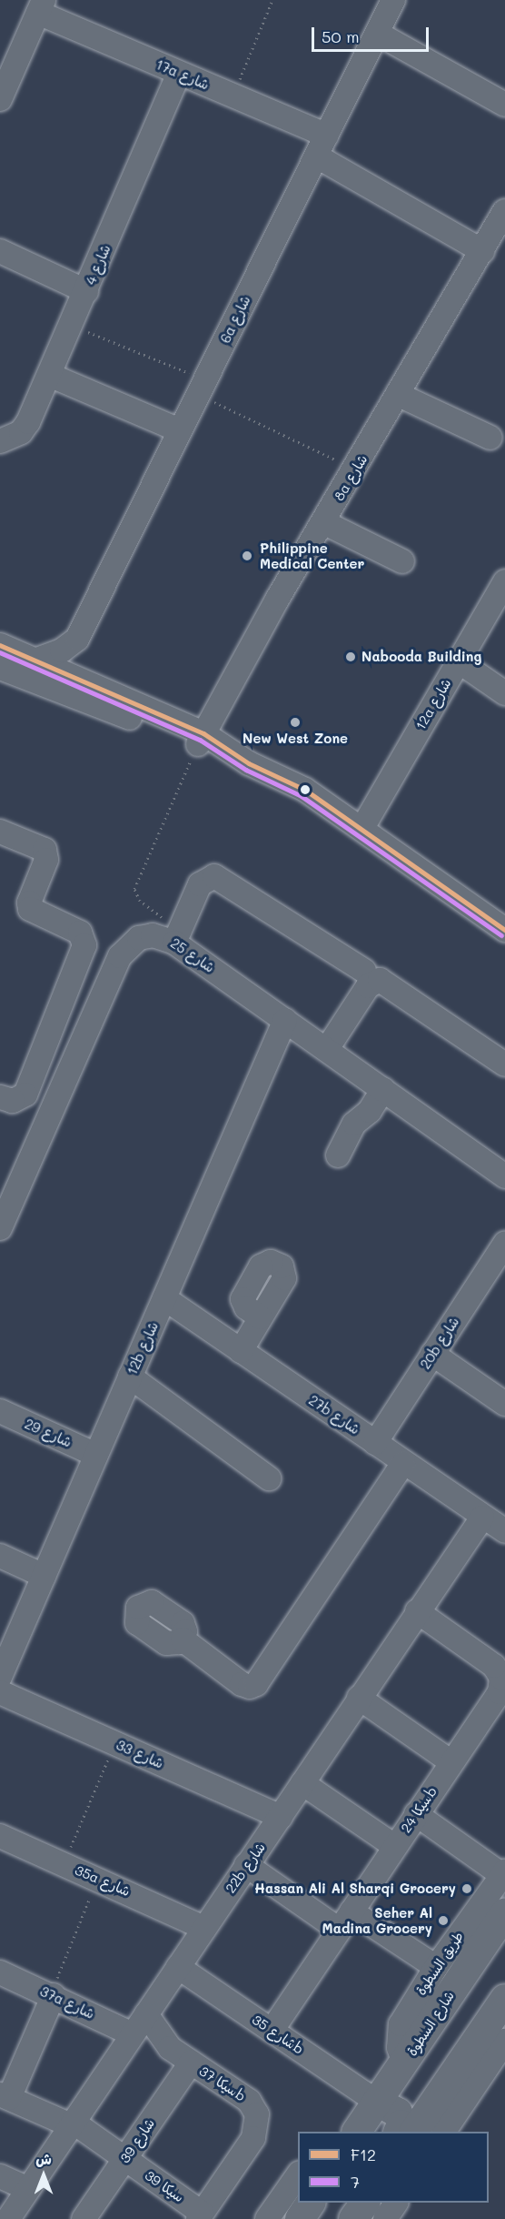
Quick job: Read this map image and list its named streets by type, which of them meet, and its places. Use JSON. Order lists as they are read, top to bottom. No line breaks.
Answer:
{"streets":{"main road":["شارع السطوة"],"street":["17a شارع","شارع 4","6a شارع","8a شارع","12a شارع","شارع 25","20b شارع","12b شارع","27b شارع","شارع 29","شارع 33","سيكا 24b","22b شارع","35a شارع","طريق السطوة","37a شارع","شارع 35b","سيكا 37b","شارع 39","سيكا 39"]},"crossings":[["17a شارع","شارع 4"],["17a شارع","6a شارع"],["17a شارع","8a شارع"],["شارع 25","12b شارع"],["20b شارع","27b شارع"],["12b شارع","27b شارع"],["12b شارع","شارع 29"],["27b شارع","22b شارع"],["شارع 33","22b شارع"],["سيكا 24b","22b شارع"],["سيكا 24b","شارع 35b"],["22b شارع","35a شارع"],["22b شارع","37a شارع"],["22b شارع","شارع 35b"],["22b شارع","سيكا 37b"],["22b شارع","سيكا 39"],["طريق السطوة","شارع السطوة"],["شارع السطوة","شارع 35b"],["سيكا 37b","شارع 39"],["سيكا 37b","سيكا 39"],["شارع 39","سيكا 39"]],"places":["Philippine Medical Center","Nabooda Building","New West Zone","Hassan Ali Al Sharqi Grocery","Seher Al Madina Grocery"],"lines":["transit line F12","transit line 7"],"legend":["F12","7"],"scale_bar":"50 m","north":"top"}
